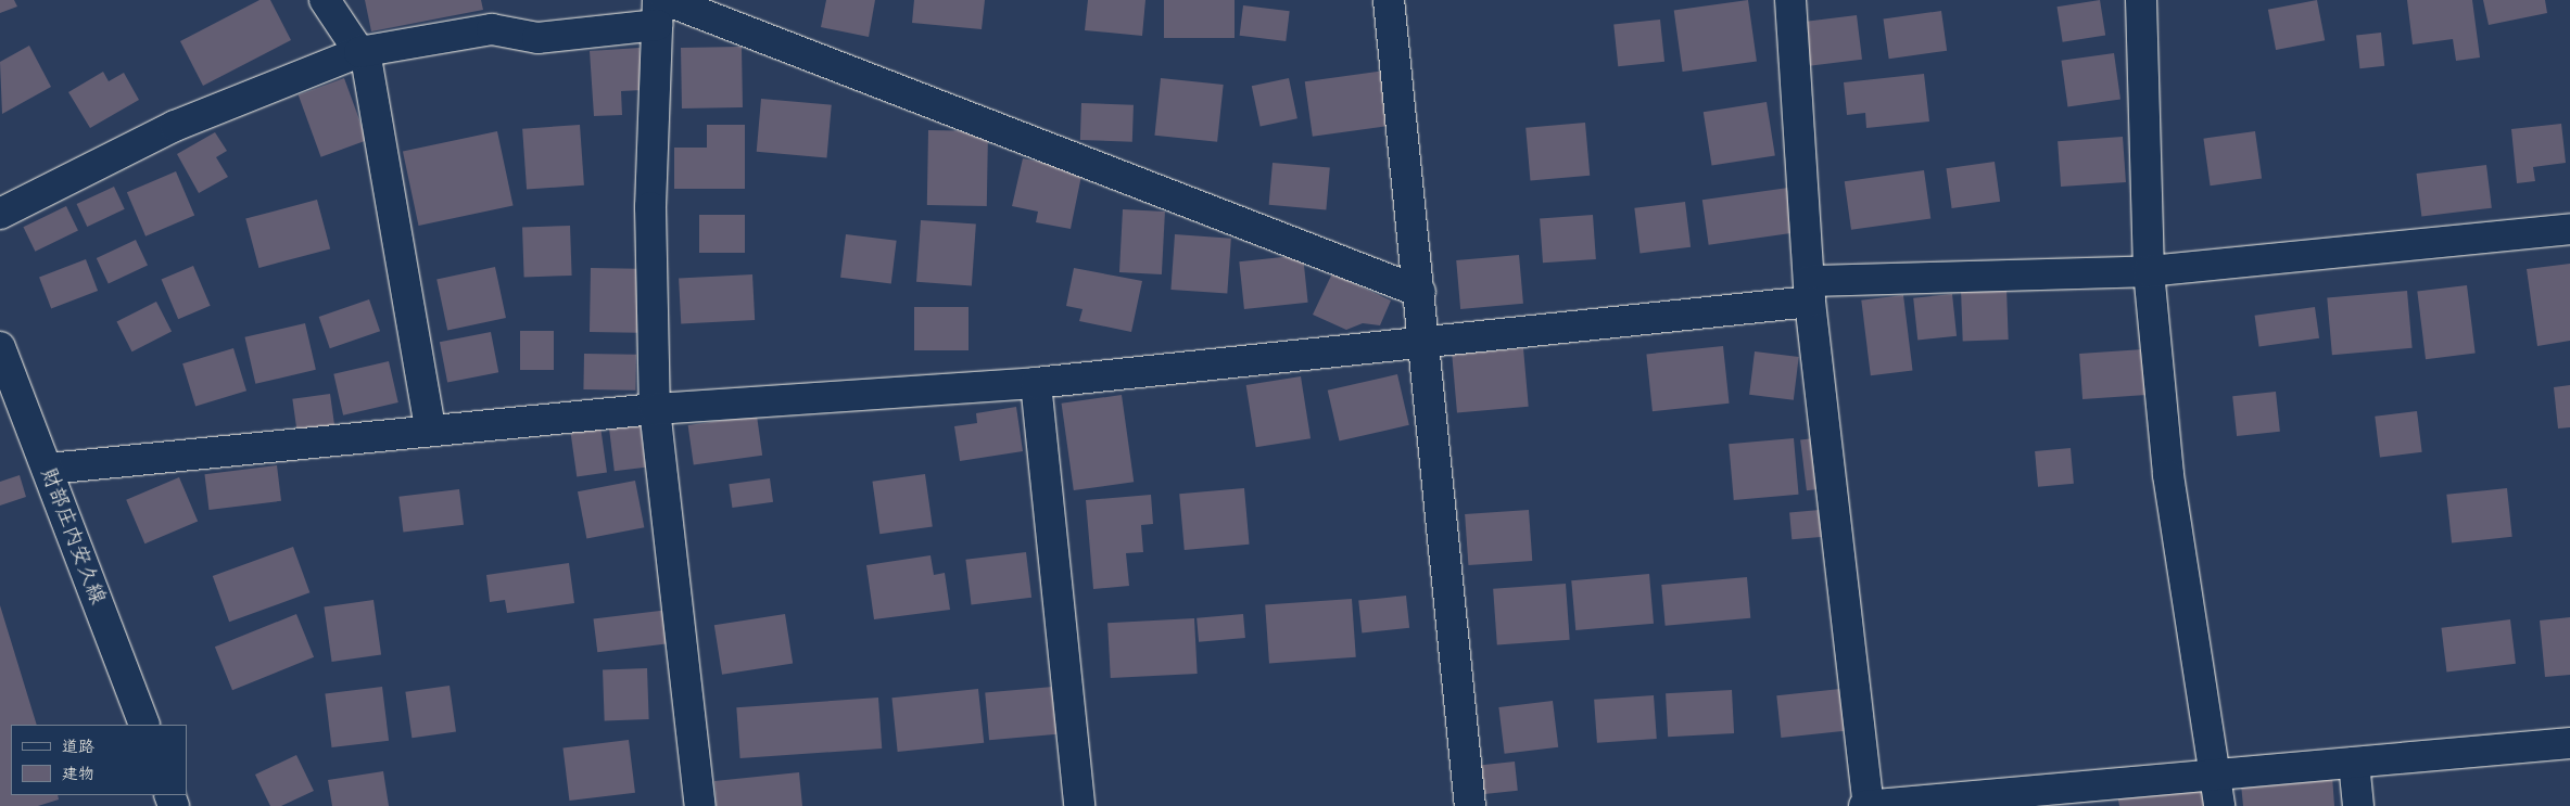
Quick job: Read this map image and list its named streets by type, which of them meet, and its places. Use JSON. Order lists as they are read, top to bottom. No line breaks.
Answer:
{"streets":{"street":["財部庄内安久線"]},"legend":["道路","建物"]}
